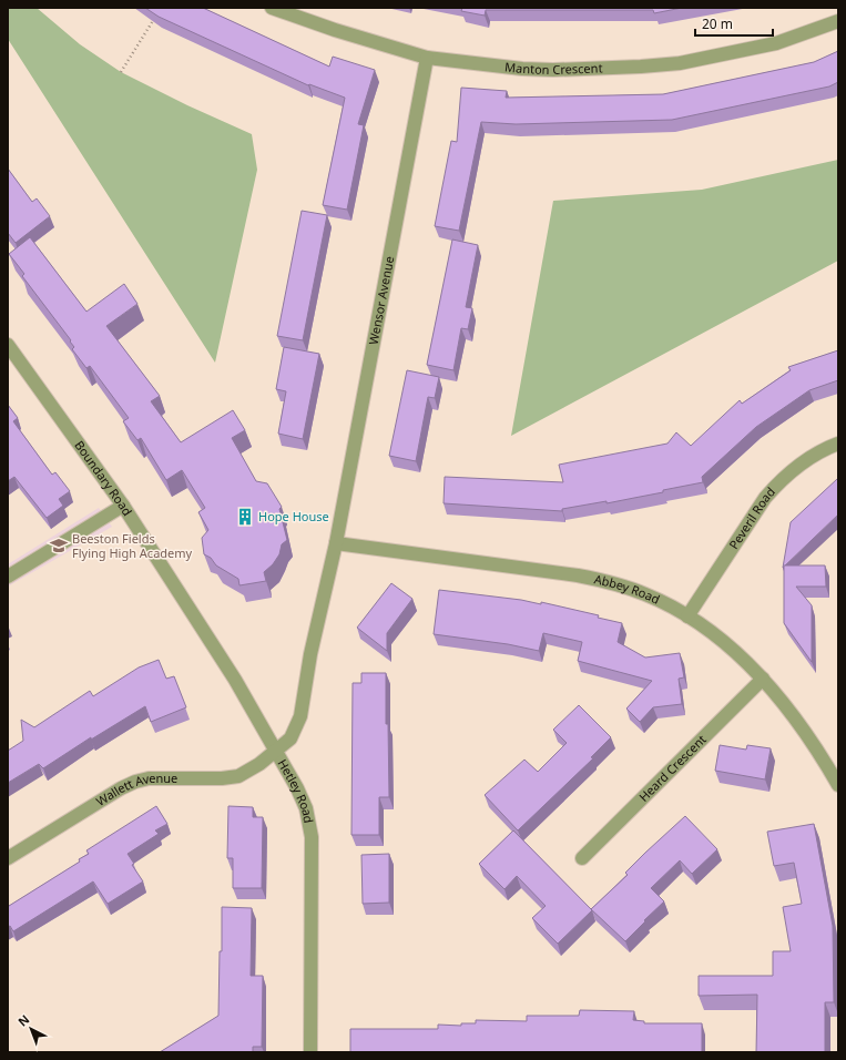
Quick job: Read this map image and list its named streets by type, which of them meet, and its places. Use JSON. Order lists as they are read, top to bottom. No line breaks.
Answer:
{"streets":{"street":["Manton Crescent","Wensor Avenue","Boundary Road","Peveril Road","Abbey Road","Heard Crescent","Wallett Avenue","Hetley Road"]},"crossings":[["Manton Crescent","Wensor Avenue"],["Wensor Avenue","Abbey Road"],["Wensor Avenue","Hetley Road"],["Boundary Road","Wallett Avenue"],["Boundary Road","Hetley Road"],["Peveril Road","Abbey Road"],["Abbey Road","Heard Crescent"],["Abbey Road","Hetley Road"],["Wallett Avenue","Hetley Road"]],"places":{"building":["Hope House"],"school or university":["Beeston Fields Flying High Academy"]},"scale_bar":"20 m","north":"top left"}
